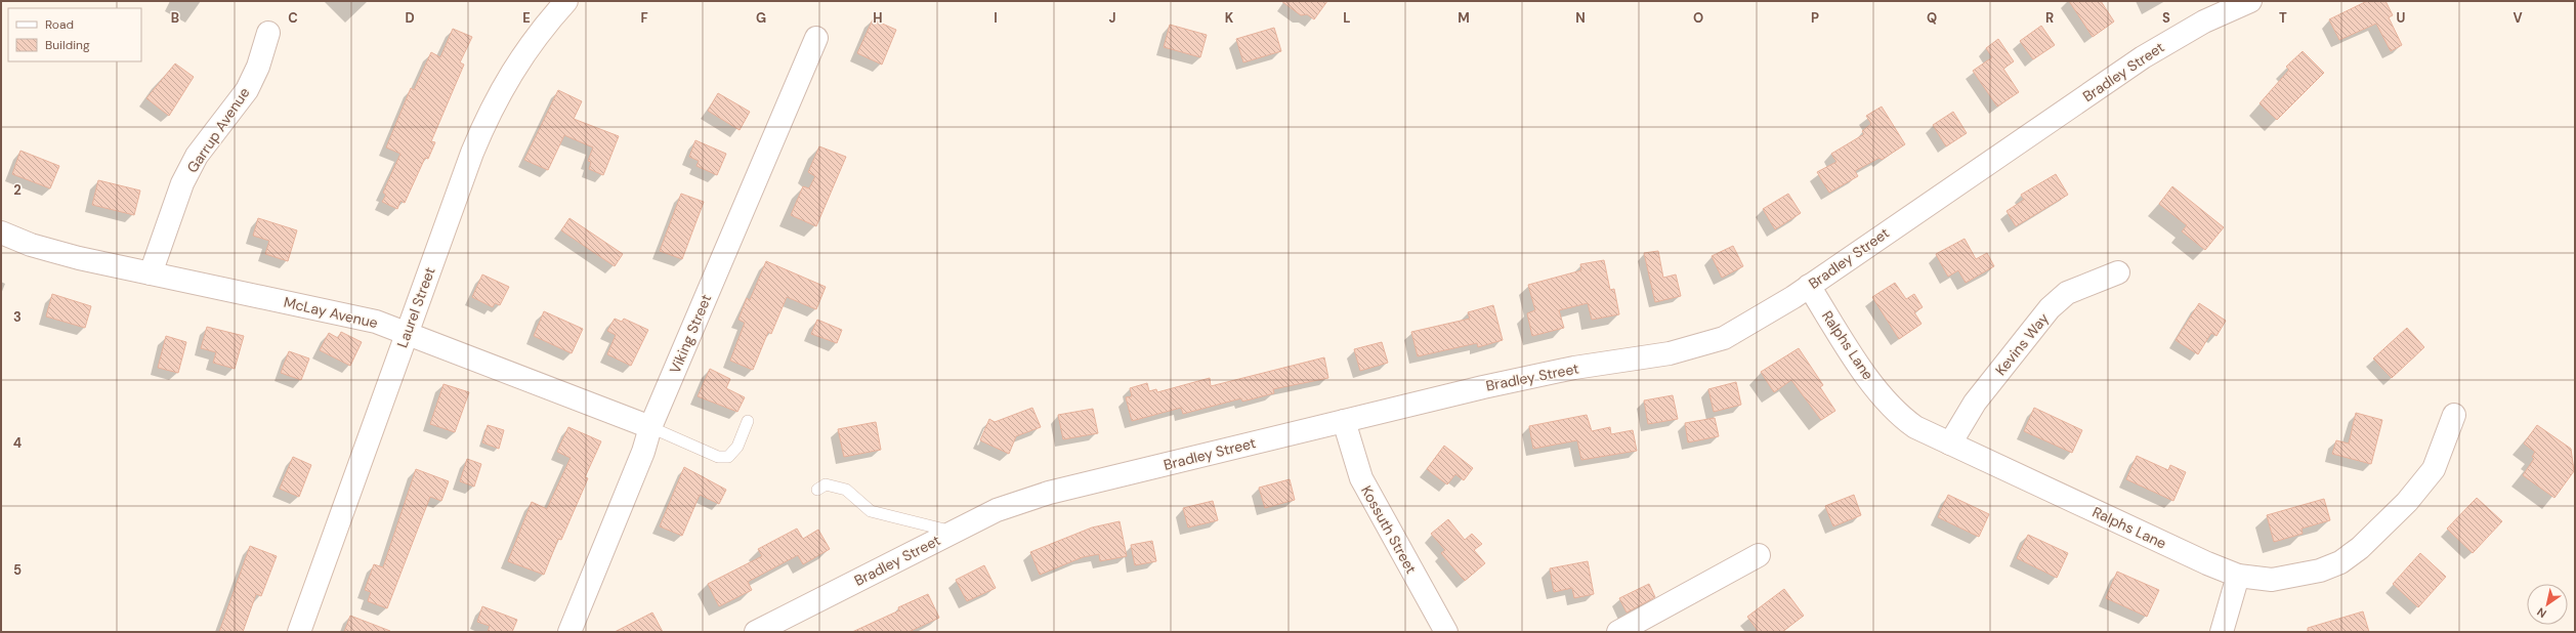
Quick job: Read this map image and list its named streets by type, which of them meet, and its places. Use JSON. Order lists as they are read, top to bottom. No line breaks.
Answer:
{"streets":{"street":["Bradley Street","Garrup Avenue","Laurel Street","McLay Avenue","Viking Street","Kevins Way","Ralphs Lane","Kossuth Street"]},"crossings":[["Bradley Street","Ralphs Lane"],["Bradley Street","Kossuth Street"],["Garrup Avenue","McLay Avenue"],["Laurel Street","McLay Avenue"],["McLay Avenue","Viking Street"],["Kevins Way","Ralphs Lane"]],"legend":["Road","Building"],"north":"bottom left","grid":{"columns":["B","C","D","E","F","G","H","I","J","K","L","M","N","O","P","Q","R","S","T","U","V"],"rows":["2","3","4","5"]}}
